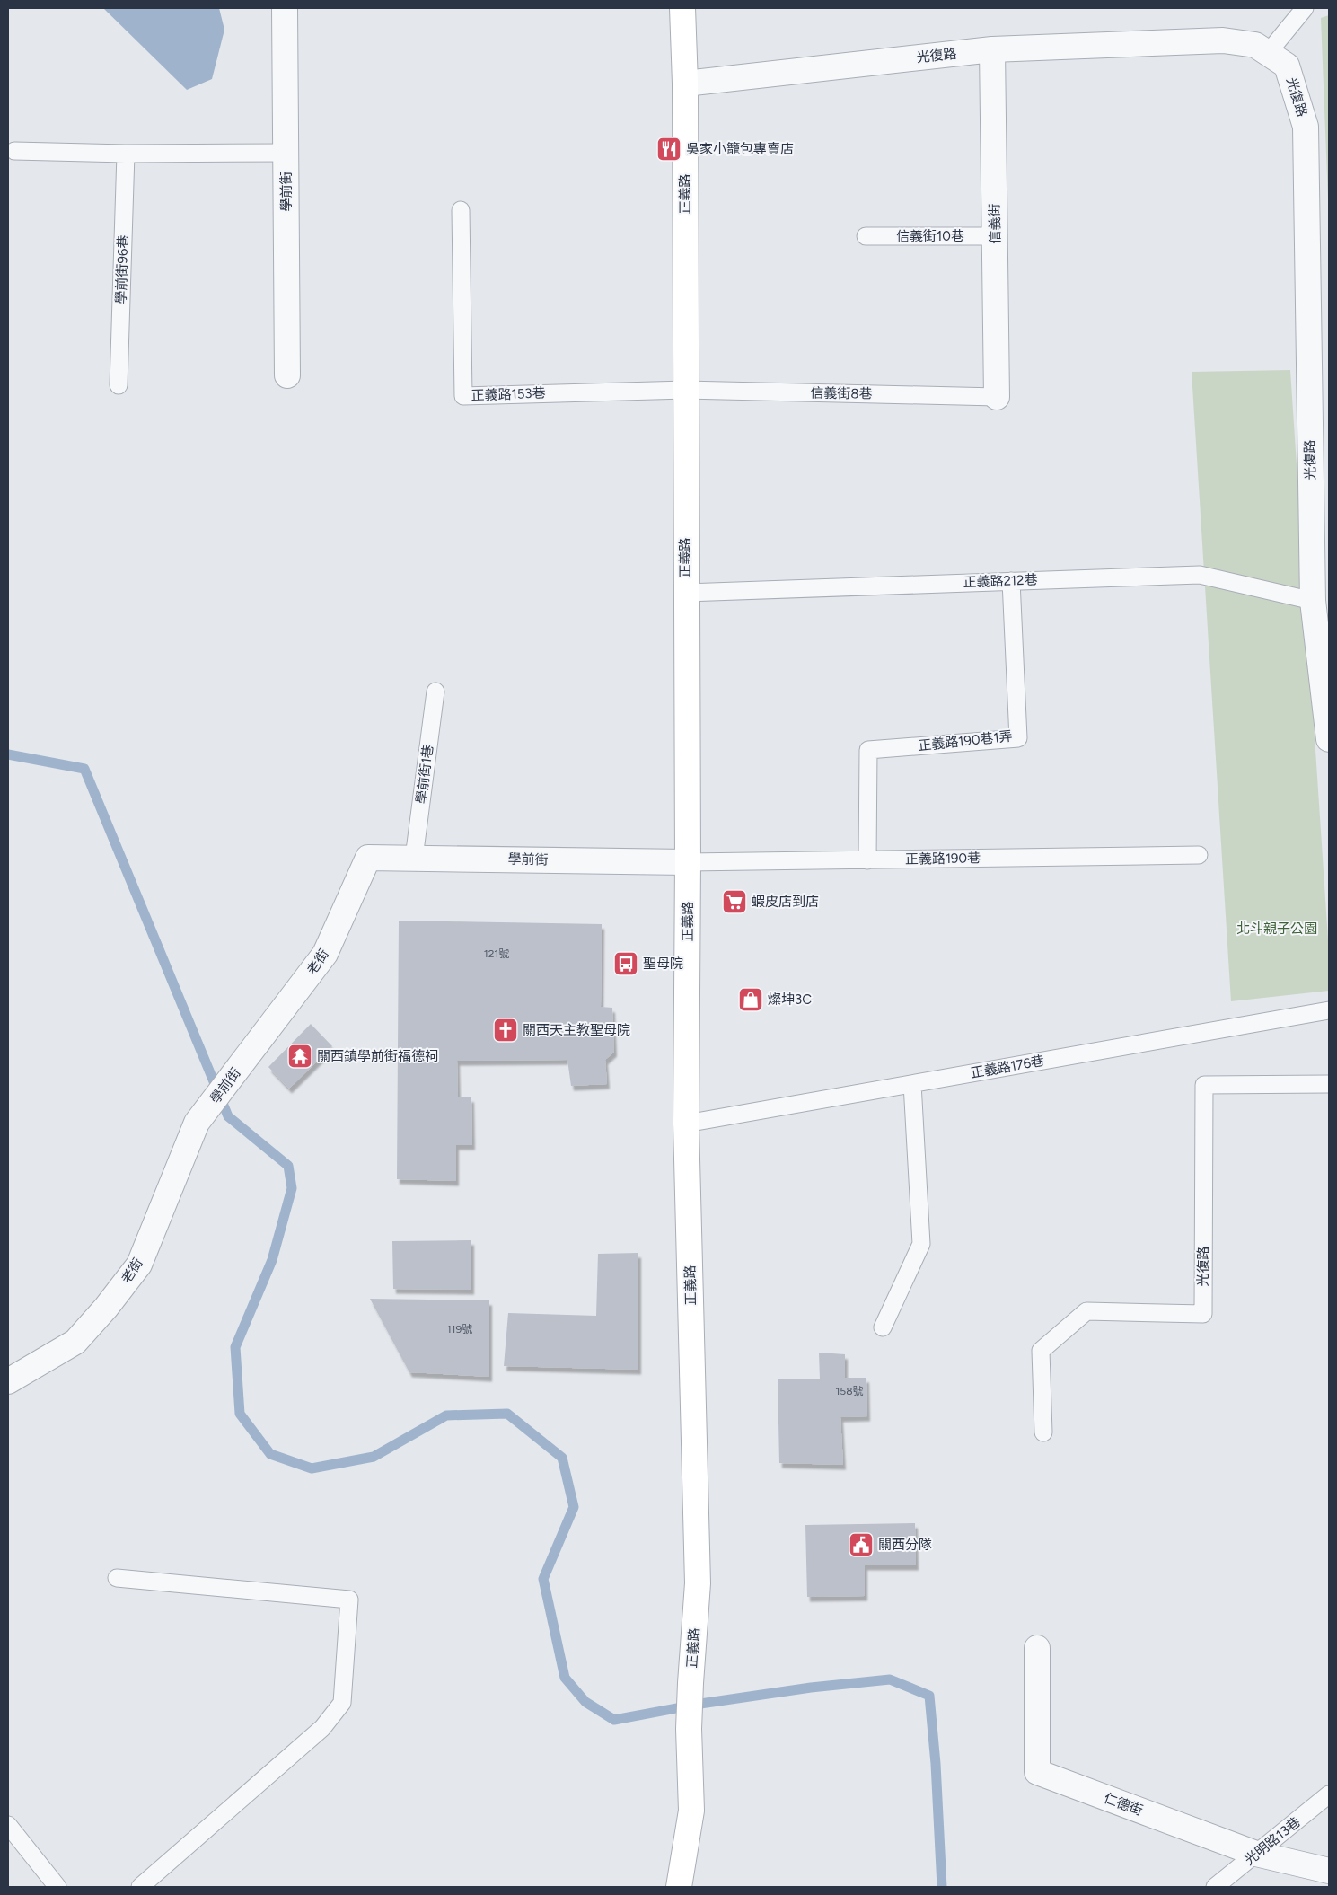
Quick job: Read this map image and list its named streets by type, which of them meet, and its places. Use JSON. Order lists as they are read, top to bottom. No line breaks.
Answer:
{"streets":{"main road":["正義路"],"street":["光復路","學前街","信義街","老街","仁德街"],"lane":["信義街10巷","學前街96巷","信義街8巷","正義路153巷","正義路212巷","正義路190巷1弄","學前街1巷","正義路190巷","正義路176巷","光明路13巷"]},"crossings":[["光復路","正義路"],["光復路","信義街"],["光復路","正義路212巷"],["學前街","正義路"],["學前街","學前街1巷"],["學前街","正義路190巷"],["學前街","老街"],["正義路","信義街8巷"],["正義路","正義路153巷"],["正義路","正義路212巷"],["正義路","正義路190巷"],["正義路","正義路176巷"],["信義街","信義街10巷"],["信義街","信義街8巷"],["信義街8巷","正義路153巷"],["正義路212巷","正義路190巷1弄"],["正義路190巷1弄","正義路190巷"],["仁德街","光明路13巷"]],"parks":["北斗親子公園"],"places":{"restaurant":["吳家小籠包專賣店"],"supermarket":["蝦皮店到店"],"bus stop":["聖母院"],"shop":["燦坤3C"],"church":["關西天主教聖母院"],"temple":["關西鎮學前街福德祠"],"public building":["關西分隊"]},"house_numbers":["121號","119號","158號"]}
